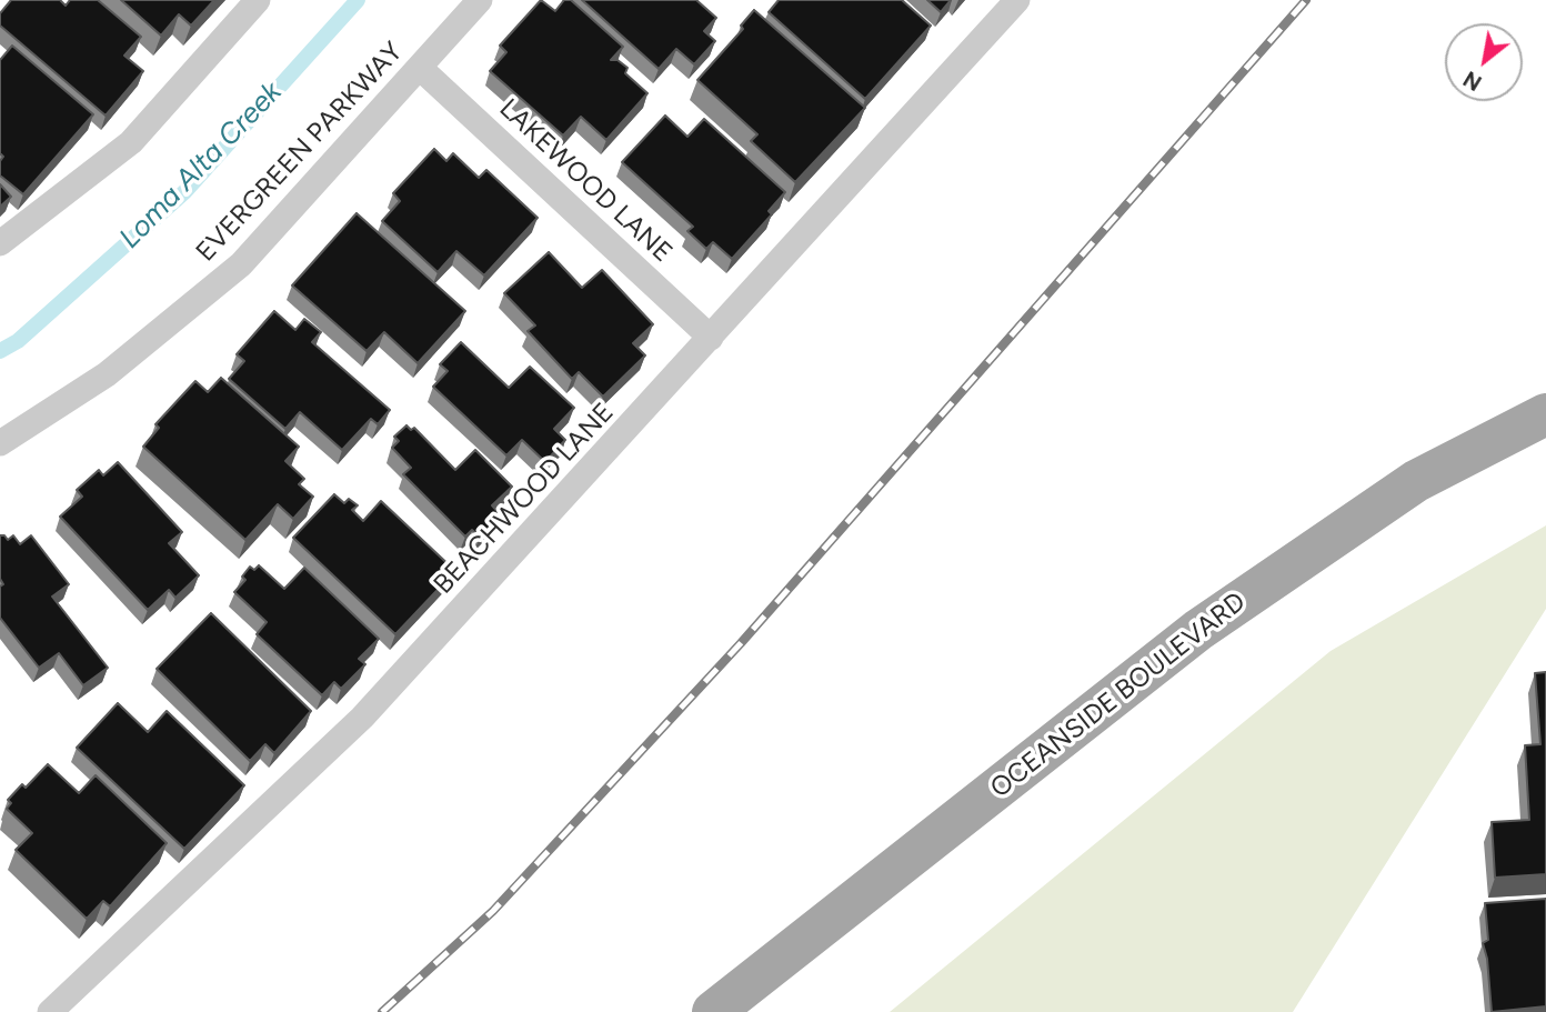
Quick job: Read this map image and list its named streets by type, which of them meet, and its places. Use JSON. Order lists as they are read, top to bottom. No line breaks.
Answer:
{"streets":{"main road":["OCEANSIDE BOULEVARD"],"lane":["EVERGREEN PARKWAY","LAKEWOOD LANE","BEACHWOOD LANE"]},"crossings":[["EVERGREEN PARKWAY","LAKEWOOD LANE"],["LAKEWOOD LANE","BEACHWOOD LANE"]],"water":["Loma Alta Creek"],"north":"bottom left"}
